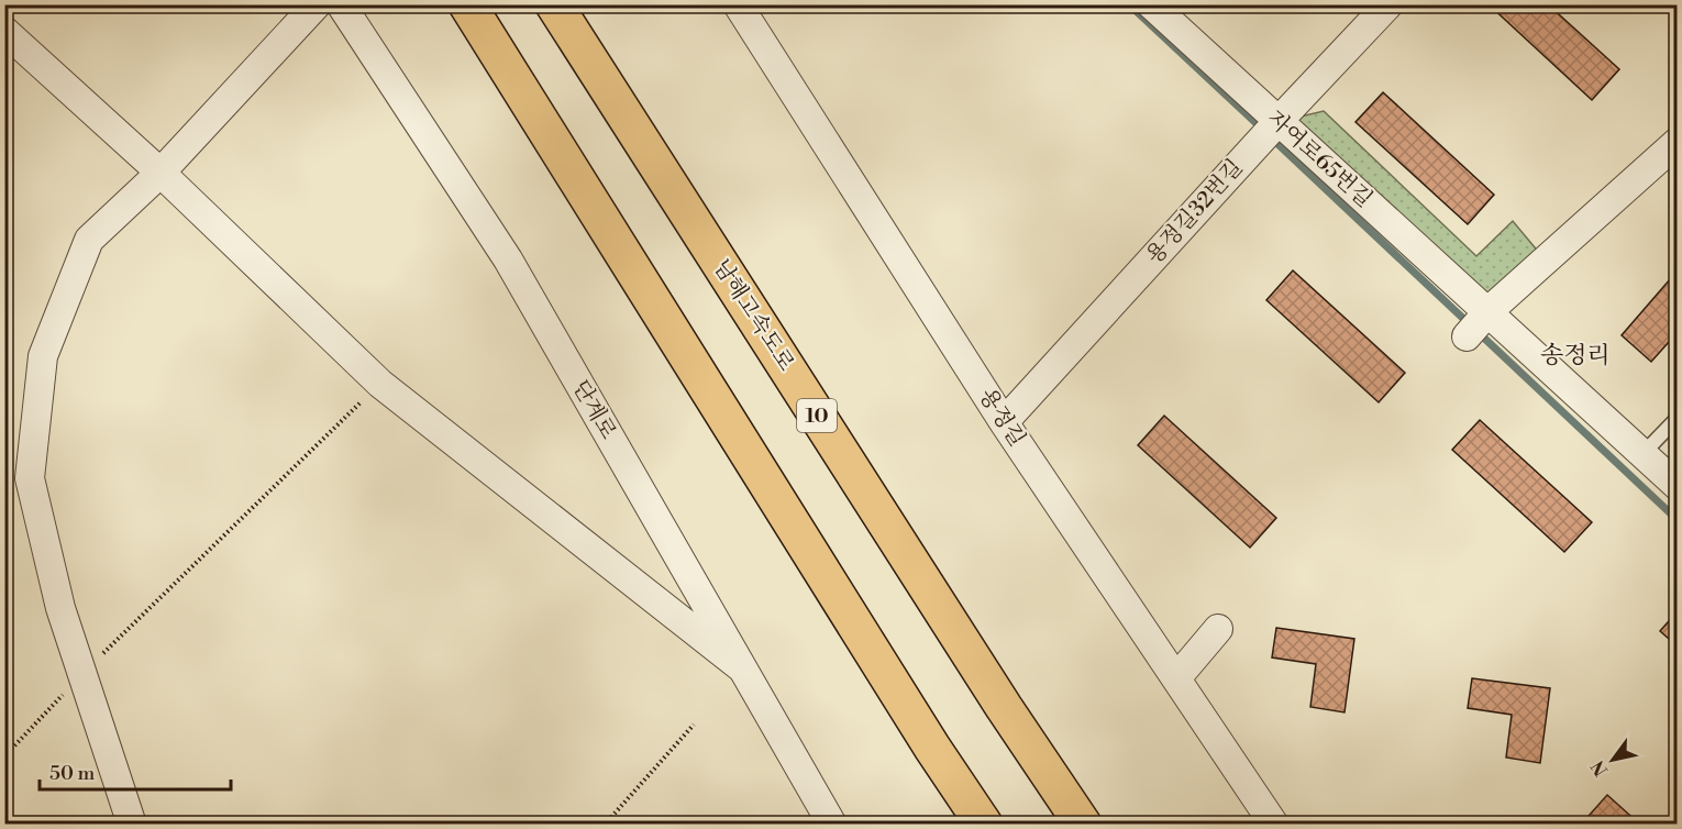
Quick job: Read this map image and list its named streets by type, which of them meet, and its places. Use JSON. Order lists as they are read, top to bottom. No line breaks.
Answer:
{"streets":{"highway":["남해고속도로","10"],"street":["자여로65번길","용정길32번길","단계로","용정길"]},"crossings":[["자여로65번길","용정길32번길"],["용정길32번길","용정길"]],"districts":["송정리"],"scale_bar":"50 m","north":"bottom left"}
